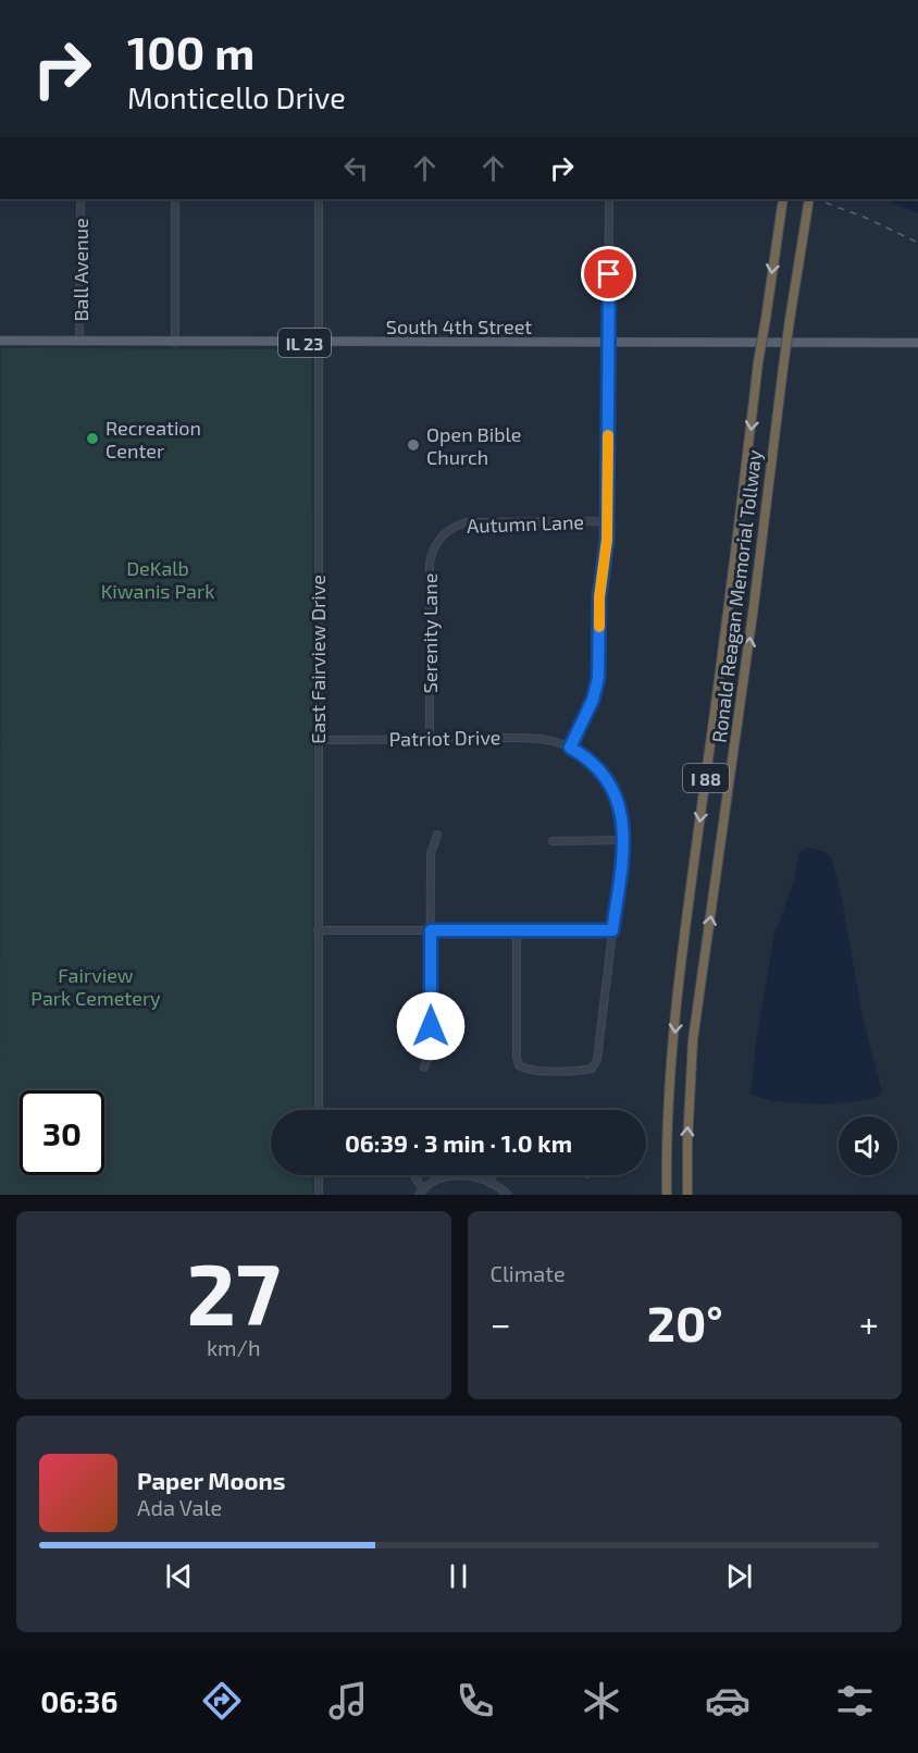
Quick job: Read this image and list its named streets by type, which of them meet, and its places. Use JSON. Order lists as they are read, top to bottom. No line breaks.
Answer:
{"streets":{"highway":["Ronald Reagan Memorial Tollway","I 88"],"main road":["South 4th Street","IL 23"],"street":["Ball Avenue","Autumn Lane","Serenity Lane","East Fairview Drive","Patriot Drive"]},"crossings":[["Ball Avenue","South 4th Street"],["South 4th Street","East Fairview Drive"],["Autumn Lane","Serenity Lane"],["Serenity Lane","Patriot Drive"],["East Fairview Drive","Patriot Drive"]],"parks":["DeKalb Kiwanis Park","Fairview Park Cemetery"],"places":["Recreation Center","Open Bible Church"],"page":{"turn":["100 m","Monticello Drive"],"limit":"30","trip":"06:39 · 3 min · 1.0 km","tile":[["27","km/h"],"Climate"],"heat":["−","20°","+"],"song":["Paper Moons","Ada Vale"],"tabs":"06:36"}}
